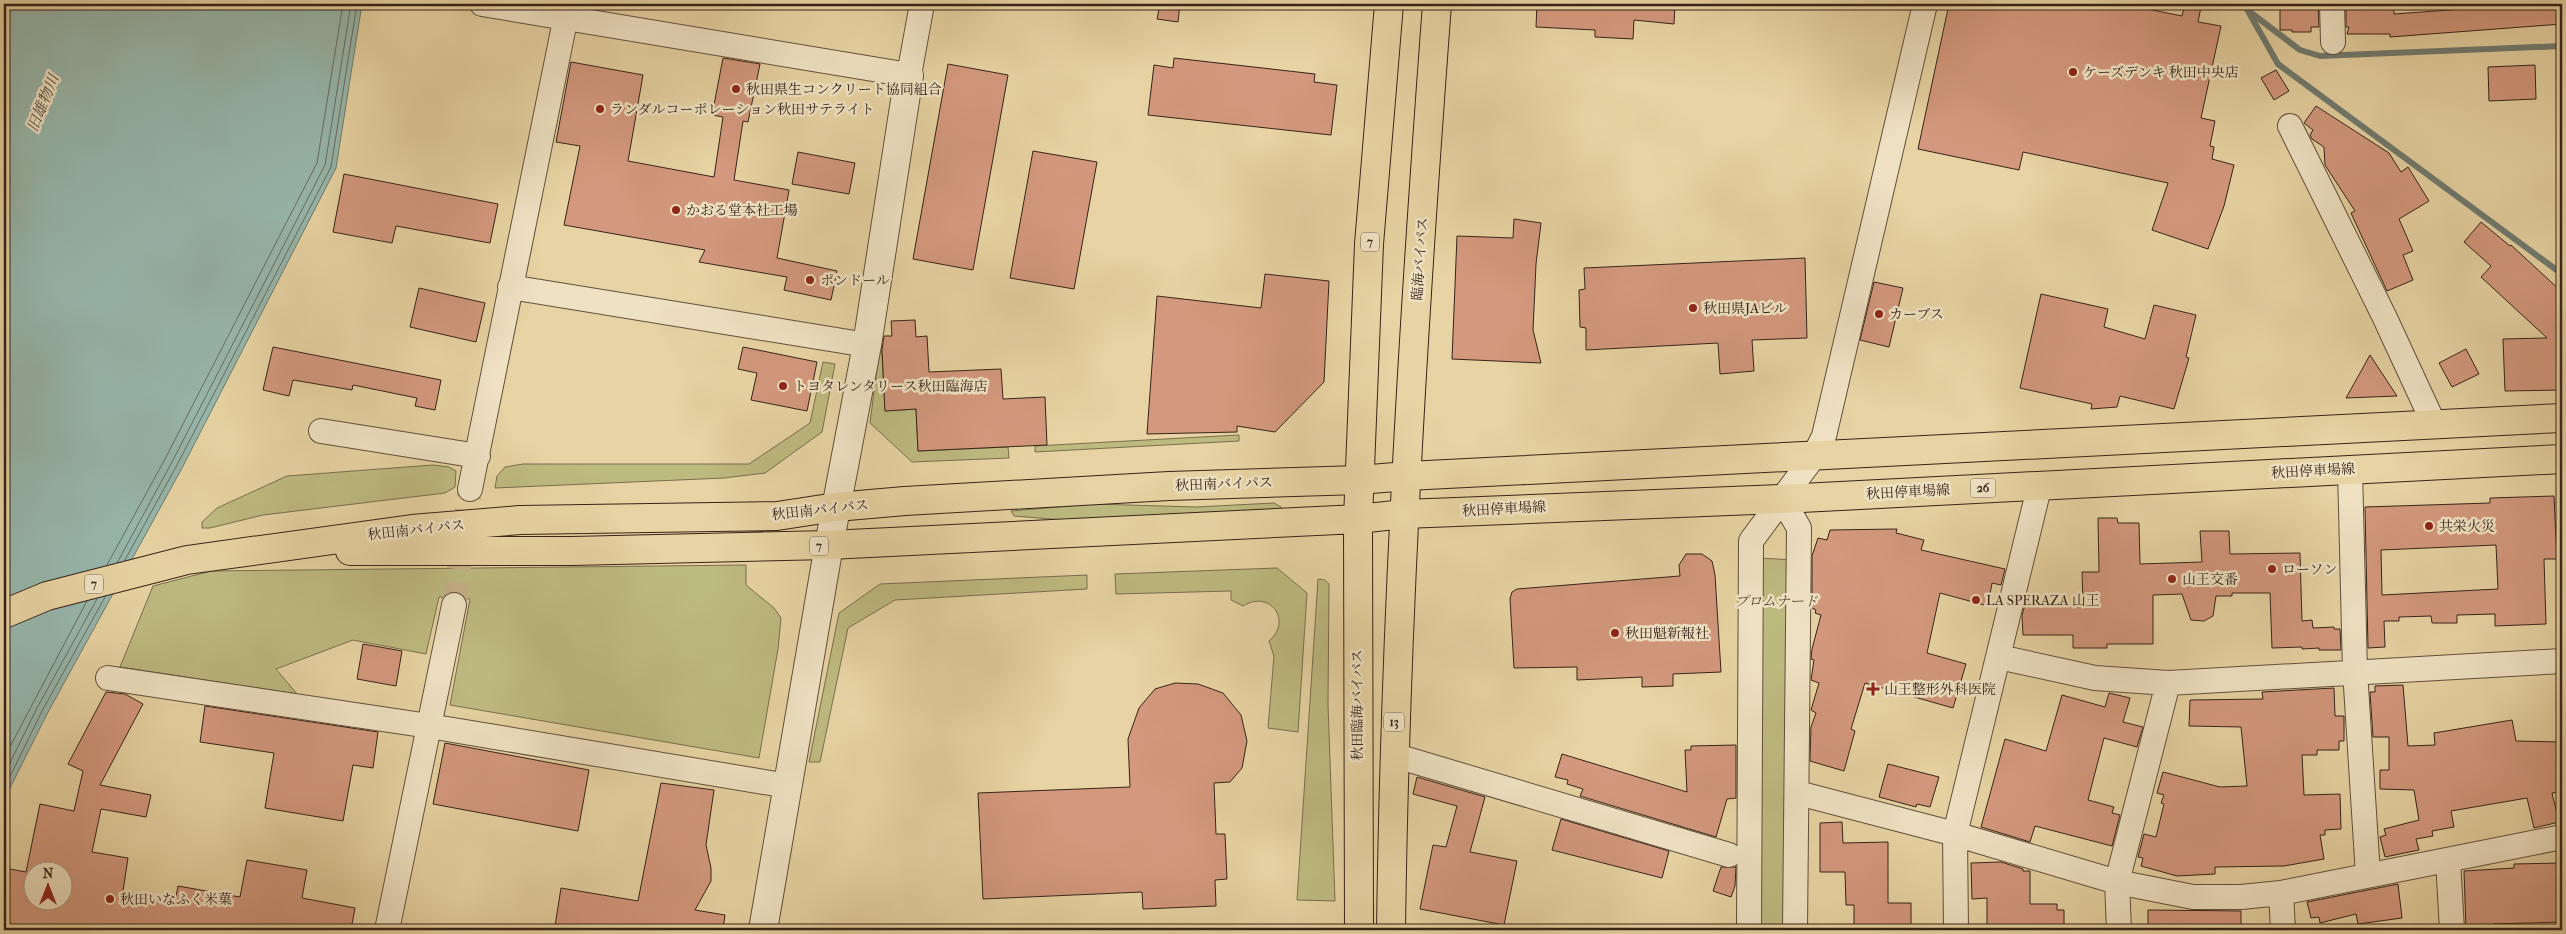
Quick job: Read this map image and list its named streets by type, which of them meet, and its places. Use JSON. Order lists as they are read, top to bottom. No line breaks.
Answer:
{"streets":{"main road":["7","臨海バイパス","秋田停車場線","秋田南バイパス","26","秋田臨海バイパス","13"]},"crossings":[["7","秋田南バイパス"],["7","秋田臨海バイパス"],["臨海バイパス","秋田停車場線"],["臨海バイパス","秋田南バイパス"],["臨海バイパス","13"],["秋田停車場線","秋田南バイパス"],["秋田停車場線","13"],["秋田南バイパス","秋田臨海バイパス"],["秋田南バイパス","13"]],"water":["旧雄物川"],"parks":["プロムナード"],"places":{"other":["ケーズデンキ 秋田中央店","秋田県生コンクリート協同組合","ランダルコーポレーション秋田サテライト","かおる堂本社工場","ポンドール","秋田県JAビル","カーブス","トヨタレンタリース秋田臨海店","共栄火災","ローソン","山王交番","LA SPERAZA 山王","秋田魁新報社","秋田いなふく米菓"],"health":["山王整形外科医院"]},"north":"top"}
